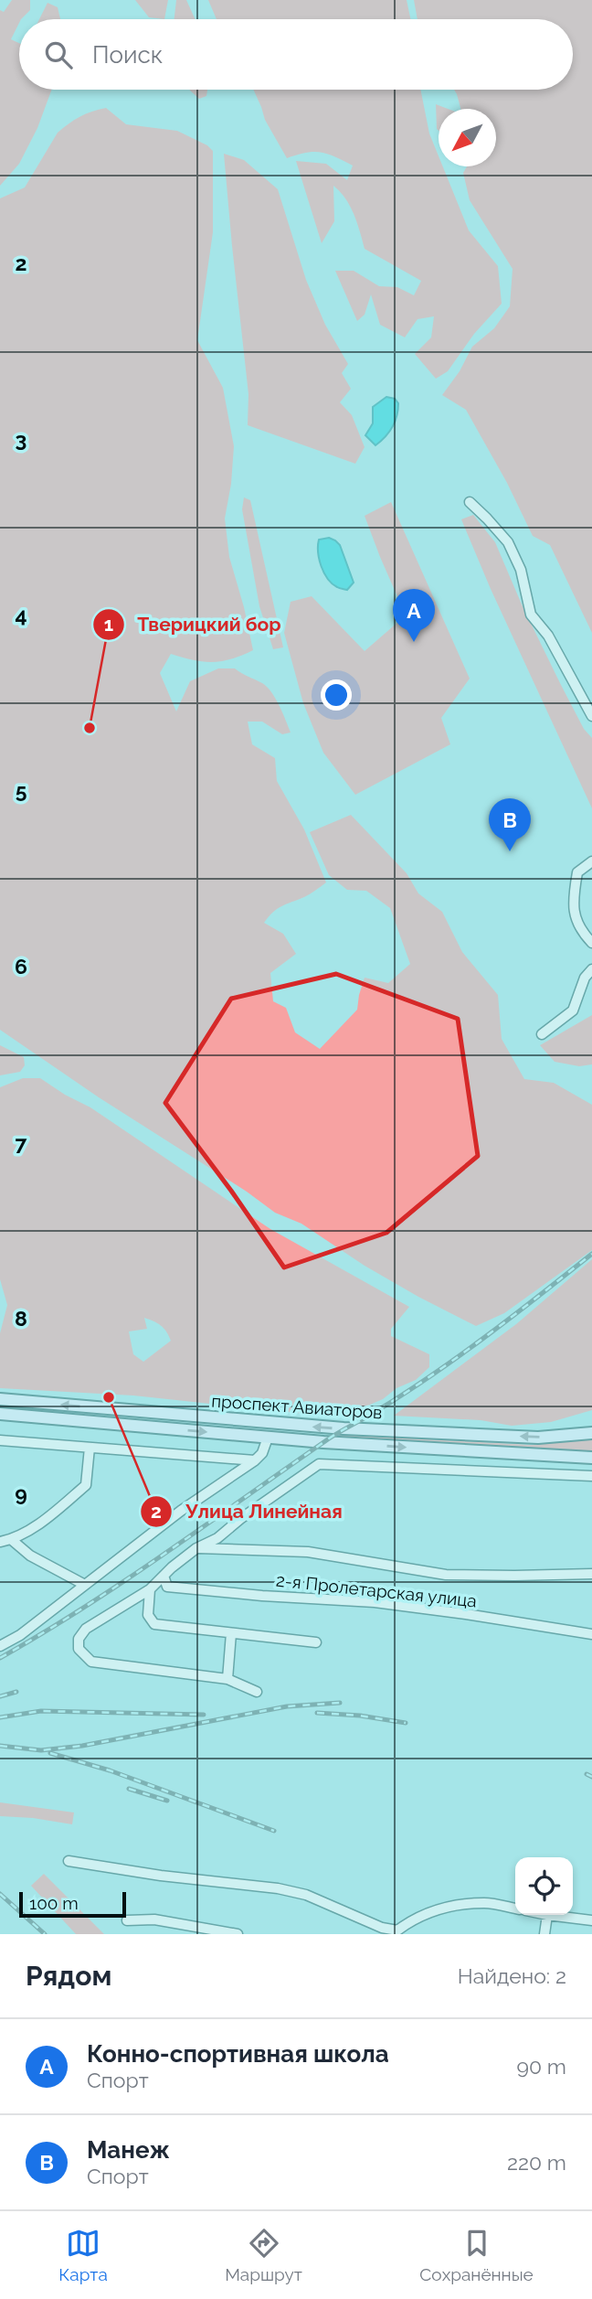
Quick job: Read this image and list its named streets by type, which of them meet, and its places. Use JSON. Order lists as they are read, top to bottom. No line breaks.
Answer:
{"streets":{"main road":["проспект Авиаторов"],"street":["2-я Пролетарская улица"]},"places":["Тверицкий бор","Улица Линейная"],"scale_bar":"100 m","north":"bottom left","page":{"search":"Поиск","pins":["A","B"],"scale":"100 m","heading":["Рядом","Найдено: 2"],"list":[{"mark":"A","name":"Конно-спортивная школа","note":"Спорт","value":"90 m"},{"mark":"B","name":"Манеж","note":"Спорт","value":"220 m"}],"nav":["Карта","Маршрут","Сохранённые"]},"grid":{"rows":["2","3","4","5","6","7","8","9"]}}
